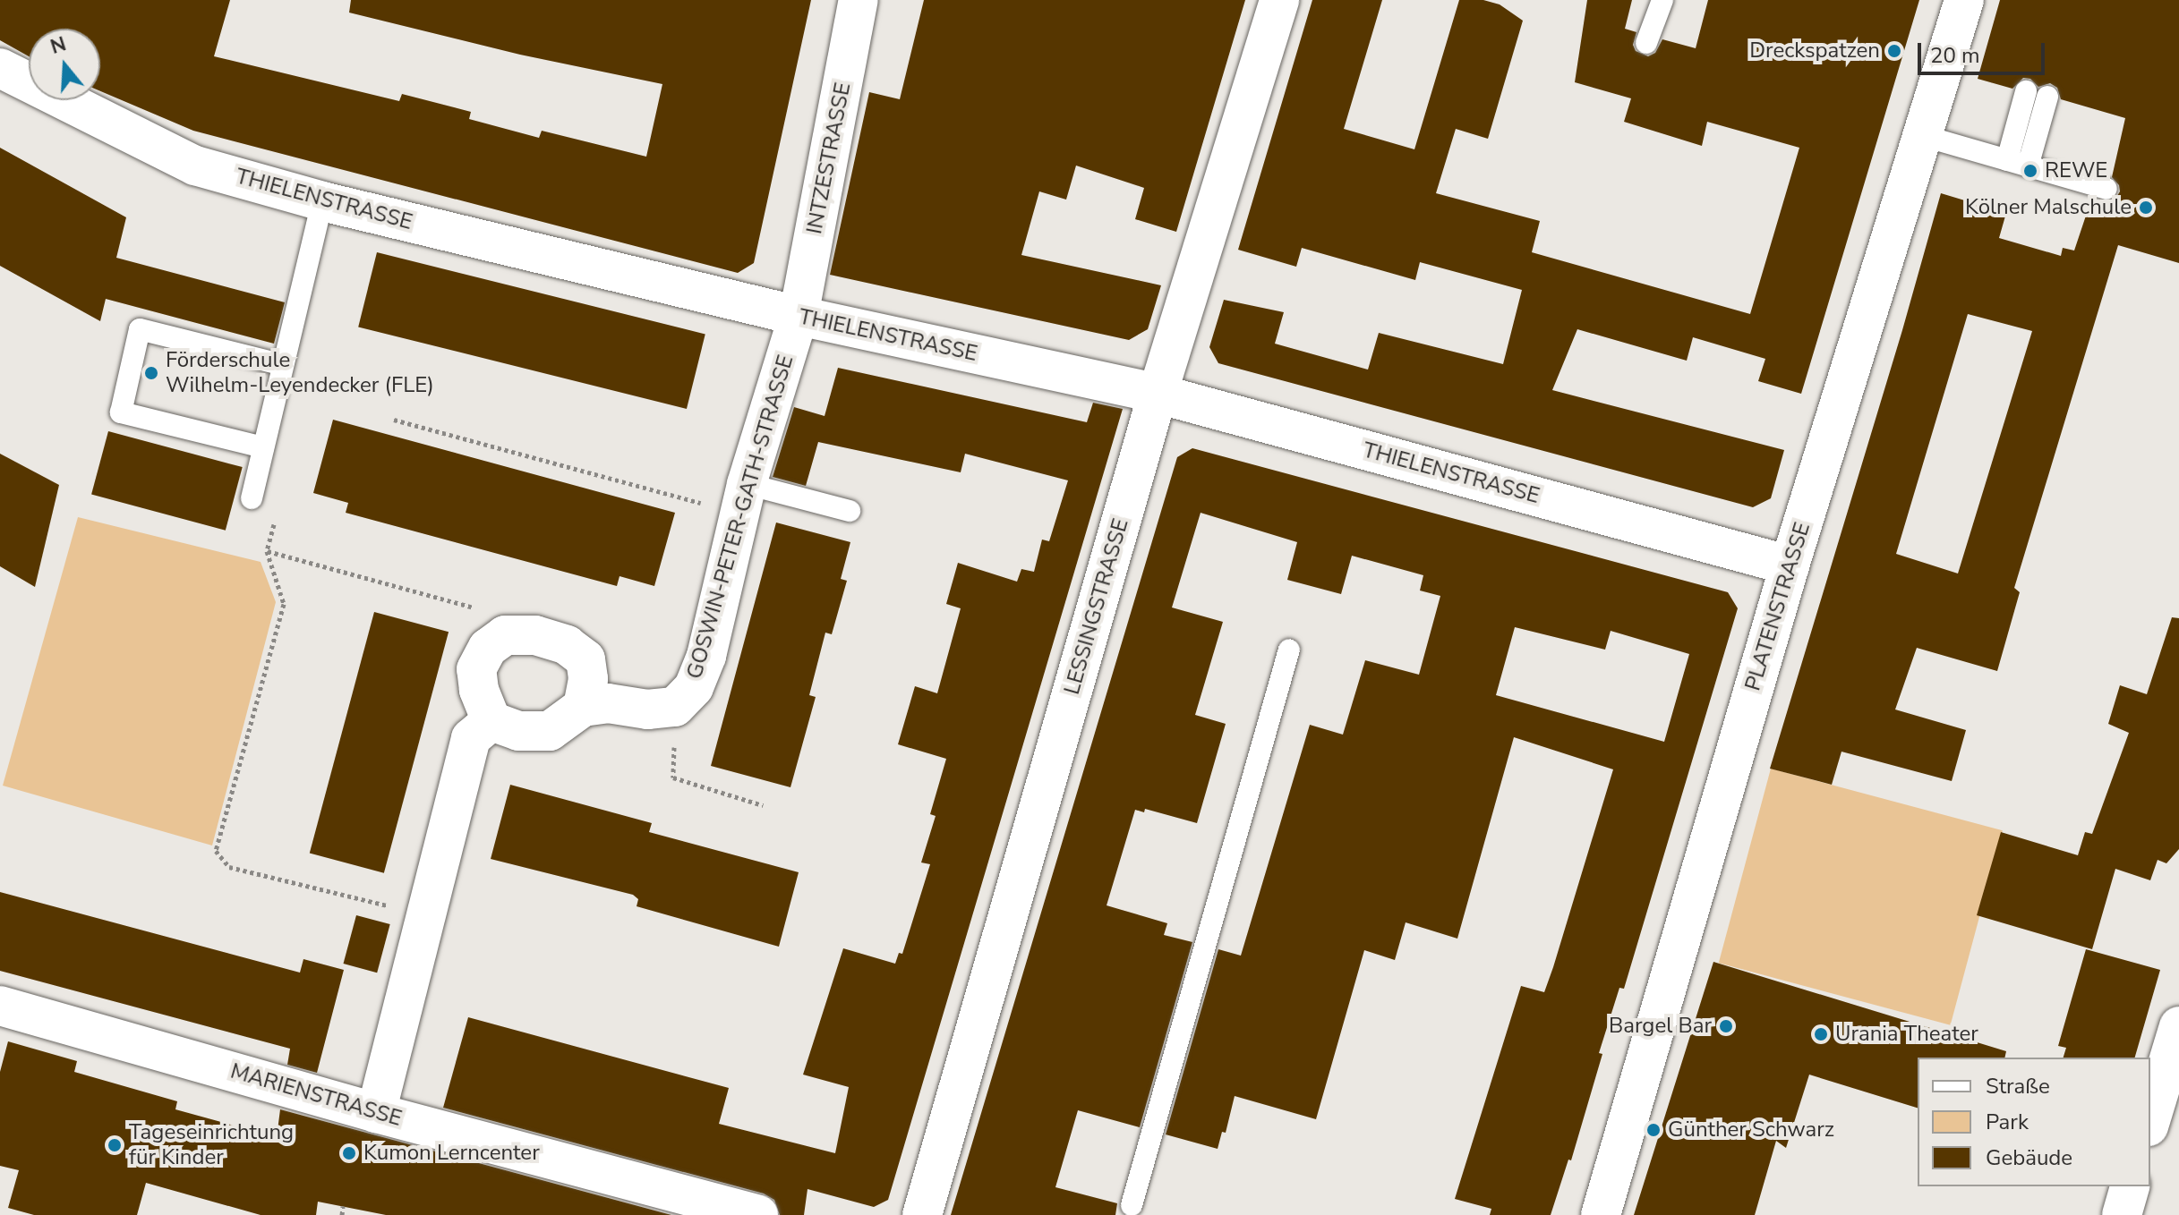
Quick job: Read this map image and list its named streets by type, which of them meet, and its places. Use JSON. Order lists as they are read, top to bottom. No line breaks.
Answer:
{"streets":{"street":["INTZESTRASSE","THIELENSTRASSE","GOSWIN-PETER-GATH-STRASSE","LESSINGSTRASSE","PLATENSTRASSE","MARIENSTRASSE"]},"crossings":[["INTZESTRASSE","THIELENSTRASSE"],["INTZESTRASSE","GOSWIN-PETER-GATH-STRASSE"],["THIELENSTRASSE","GOSWIN-PETER-GATH-STRASSE"],["THIELENSTRASSE","LESSINGSTRASSE"],["THIELENSTRASSE","PLATENSTRASSE"]],"places":["Dreckspatzen","REWE","Kölner Malschule","Förderschule Wilhelm-Leyendecker (FLE)","Bargel Bar","Urania Theater","Günther Schwarz","Tageseinrichtung für Kinder","Kumon Lerncenter"],"legend":["Straße","Park","Gebäude"],"scale_bar":"20 m","north":"top"}
